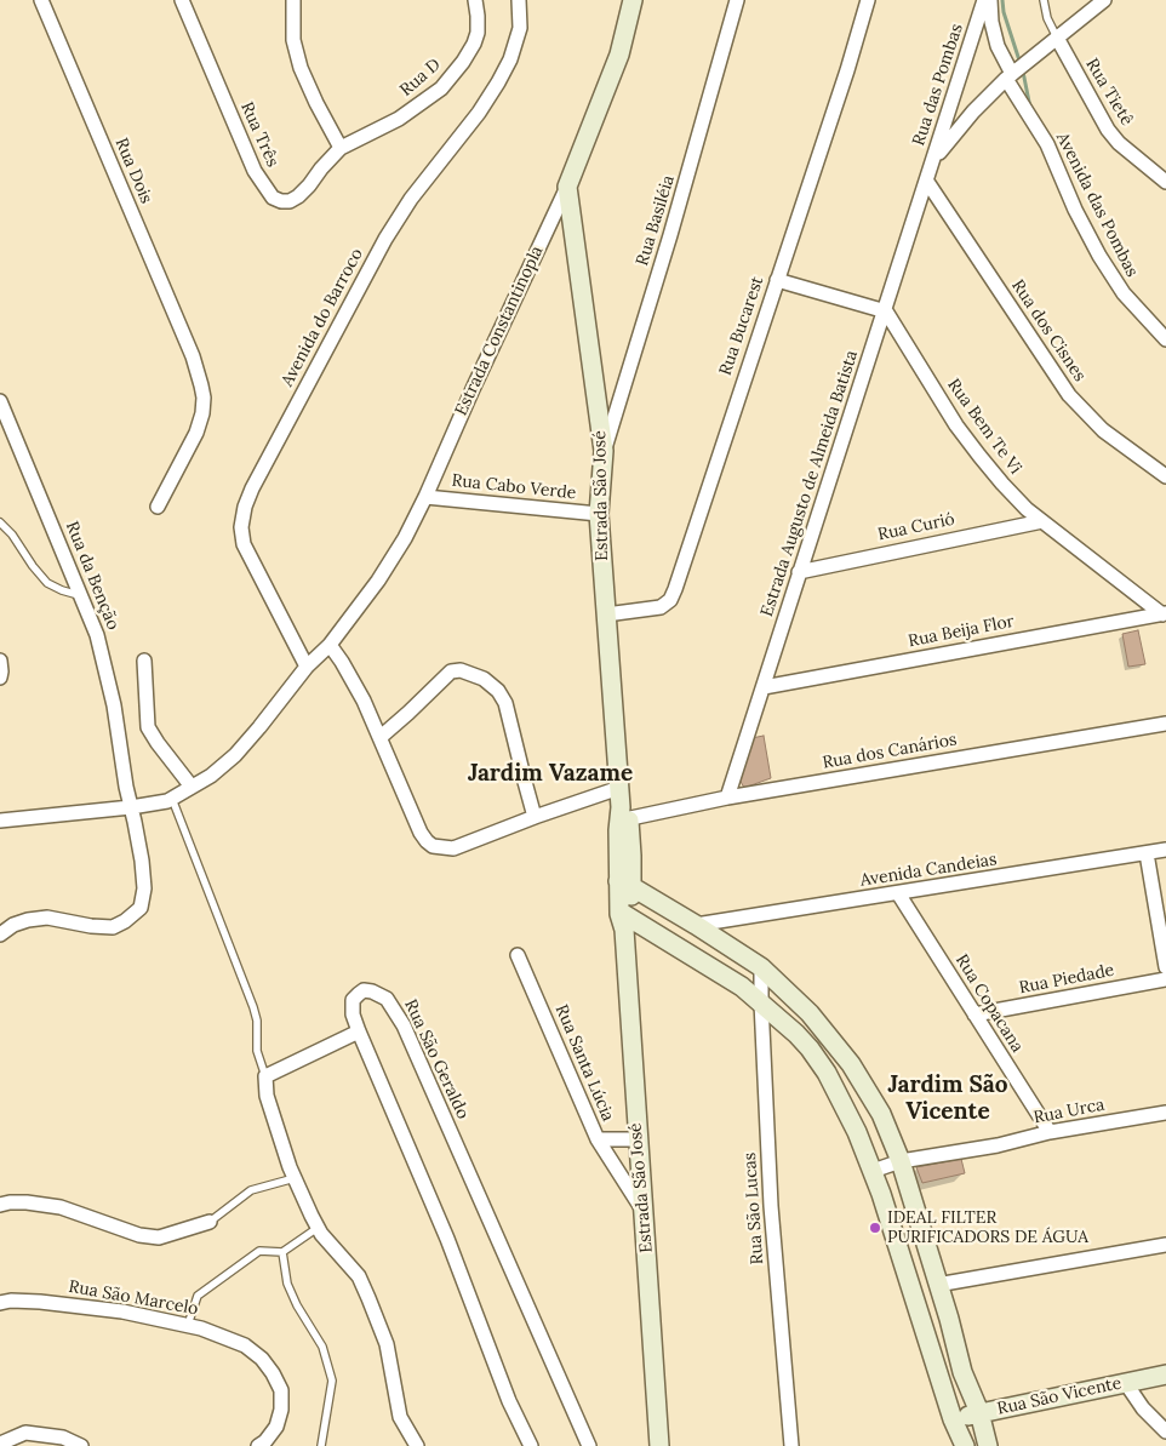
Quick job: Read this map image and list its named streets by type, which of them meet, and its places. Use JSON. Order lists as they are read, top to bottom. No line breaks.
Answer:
{"streets":{"street":["Rua D","Rua das Pombas","Rua Tietê","Rua Três","Rua Dois","Avenida das Pombas","Rua Basiléia","Avenida do Barroco","Rua Bucarest","Estrada Constantinopla","Rua dos Cisnes","Rua Bem Te Vi","Estrada Augusto de Almeida Batista","Rua Cabo Verde","Estrada São José","Rua Curió","Rua da Benção","Rua Beija Flor","Rua dos Canários","Avenida Candeias","Rua Piedade","Rua Copacana","Rua São Geraldo","Rua Santa Lúcia","Rua Urca","Rua São Lucas","Rua São Marcelo","Rua São Vicente"]},"crossings":[["Rua D","Rua Três"],["Rua das Pombas","Rua dos Cisnes"],["Rua das Pombas","Estrada Augusto de Almeida Batista"],["Rua Basiléia","Estrada São José"],["Avenida do Barroco","Estrada Constantinopla"],["Rua Bucarest","Estrada São José"],["Estrada Constantinopla","Rua Cabo Verde"],["Estrada Constantinopla","Estrada São José"],["Rua dos Cisnes","Estrada Augusto de Almeida Batista"],["Rua Bem Te Vi","Estrada Augusto de Almeida Batista"],["Rua Bem Te Vi","Rua Curió"],["Rua Bem Te Vi","Rua Beija Flor"],["Estrada Augusto de Almeida Batista","Rua Curió"],["Estrada Augusto de Almeida Batista","Rua Beija Flor"],["Estrada Augusto de Almeida Batista","Rua dos Canários"],["Rua Cabo Verde","Estrada São José"],["Estrada São José","Rua dos Canários"],["Estrada São José","Rua Santa Lúcia"],["Avenida Candeias","Rua Copacana"],["Rua Piedade","Rua Copacana"],["Rua Copacana","Rua Urca"]],"districts":["Jardim Vazame","Jardim São Vicente"],"places":["IDEAL FILTER PURIFICADORS DE ÁGUA"]}
